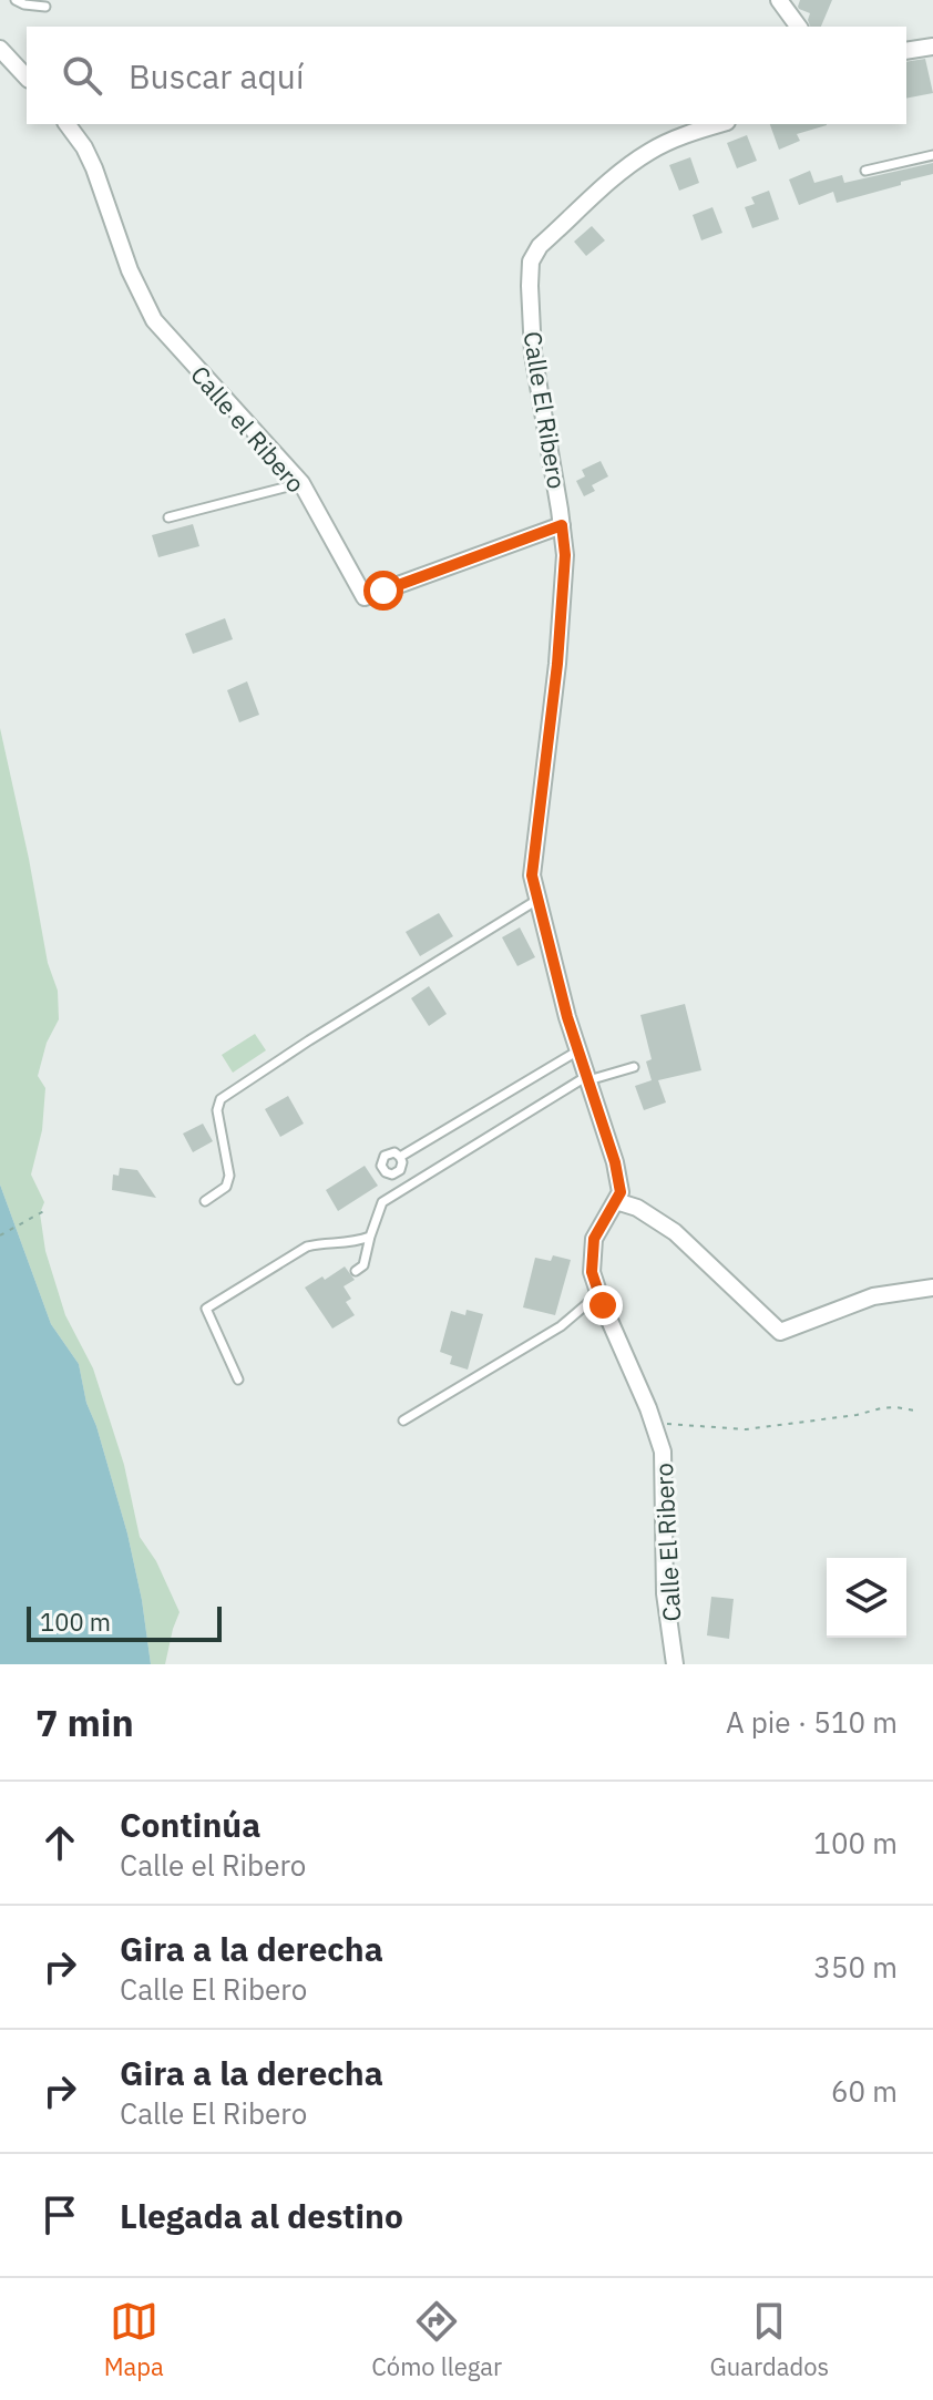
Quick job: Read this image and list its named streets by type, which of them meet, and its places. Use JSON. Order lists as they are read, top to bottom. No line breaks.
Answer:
{"streets":{"street":["Calle El Ribero","Calle el Ribero"]},"crossings":[["Calle El Ribero","Calle el Ribero"]],"scale_bar":"100 m","page":{"search":"Buscar aquí","scale":"100 m","heading":["7 min","A pie · 510 m"],"list":[["Continúa","Calle el Ribero","100 m"],["Gira a la derecha","Calle El Ribero","350 m"],["Gira a la derecha","Calle El Ribero","60 m"],"Llegada al destino"],"nav":["Mapa","Cómo llegar","Guardados"]}}
